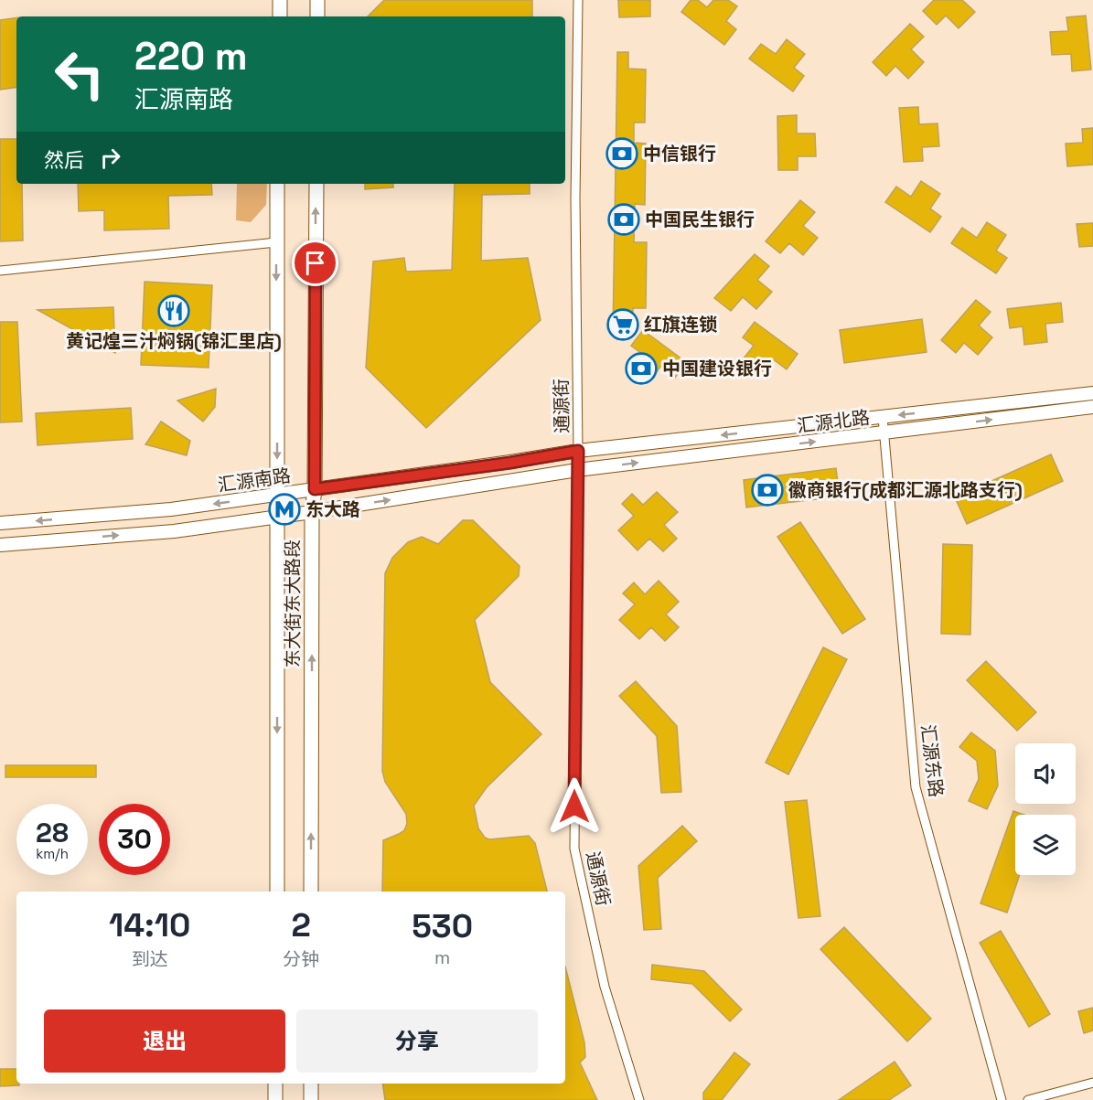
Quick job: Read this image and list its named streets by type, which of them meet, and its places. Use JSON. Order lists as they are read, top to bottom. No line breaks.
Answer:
{"streets":{"main road":["东大街东大路段"],"street":["通源街","汇源北路","汇源南路","汇源东路"]},"crossings":[["通源街","汇源北路"],["通源街","汇源南路"],["汇源北路","汇源南路"],["汇源北路","汇源东路"],["汇源南路","东大街东大路段"]],"places":{"bank":["中信银行","中国民生银行","中国建设银行","徽商银行(成都汇源北路支行)"],"restaurant":["黄记煌三汁焖锅(锦汇里店)"],"supermarket":["红旗连锁"],"metro station":["东大路"]},"page":{"turn":["220 m","汇源南路"],"then":"然后","speed":"28 km/h","limit":"30","eta":["14:10","到达","2","分钟","530","m"],"buttons":["退出","分享"]}}
